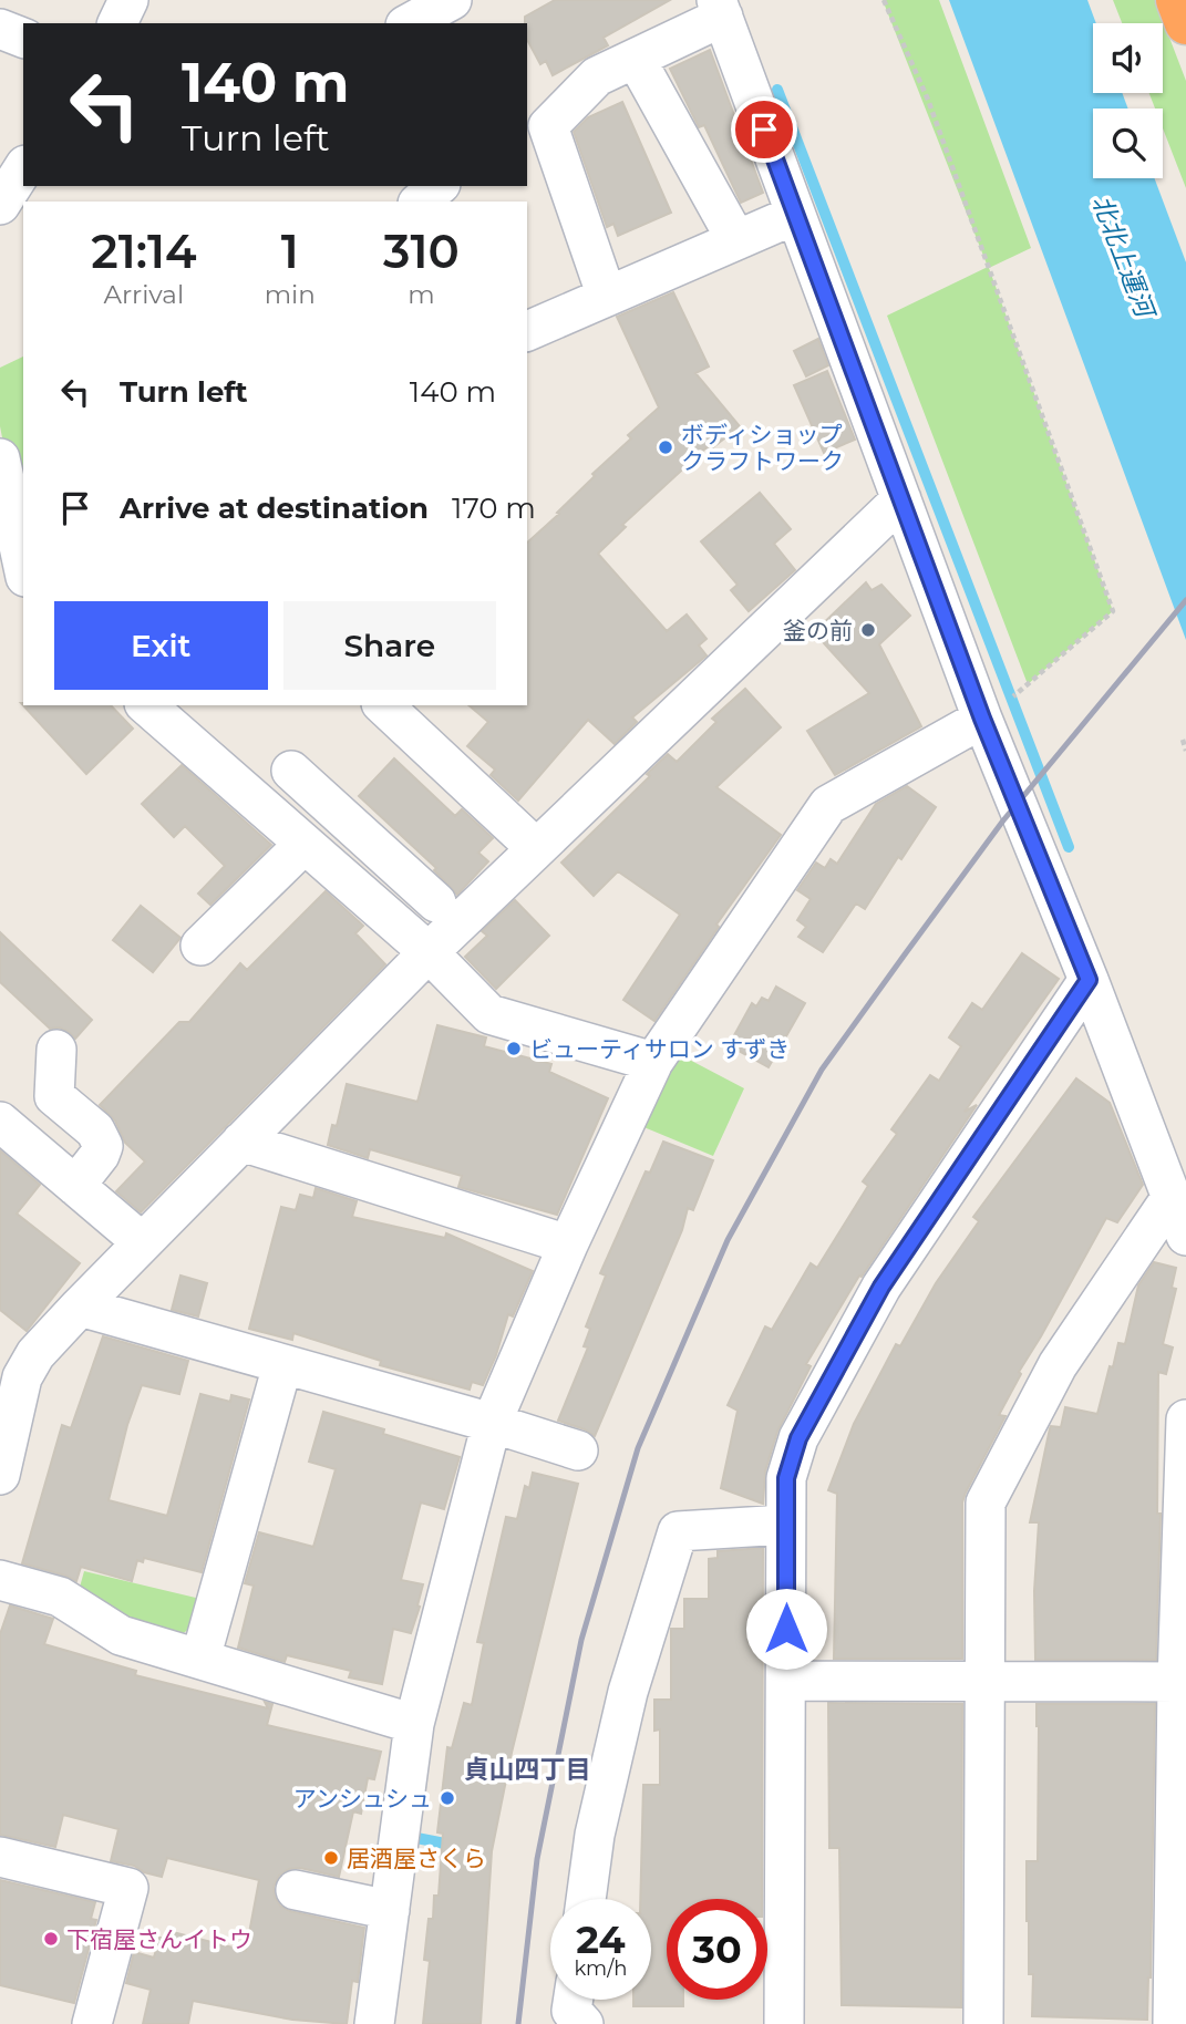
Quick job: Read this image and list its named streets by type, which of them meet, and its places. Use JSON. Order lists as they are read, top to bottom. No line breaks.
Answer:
{"districts":["貞山四丁目"],"water":["北北上運河"],"places":["ボディショップ クラフトワーク","釜の前","ビューティサロン すずき","アンシュシュ","居酒屋さくら","下宿屋さんイトウ"],"page":{"turn":["140 m","Turn left"],"eta":["21:14","Arrival","1","min","310","m"],"list":[{"name":"Turn left","value":"140 m"},{"name":"Arrive at destination","value":"170 m"}],"buttons":["Exit","Share"],"speed":"24 km/h","limit":"30"}}
